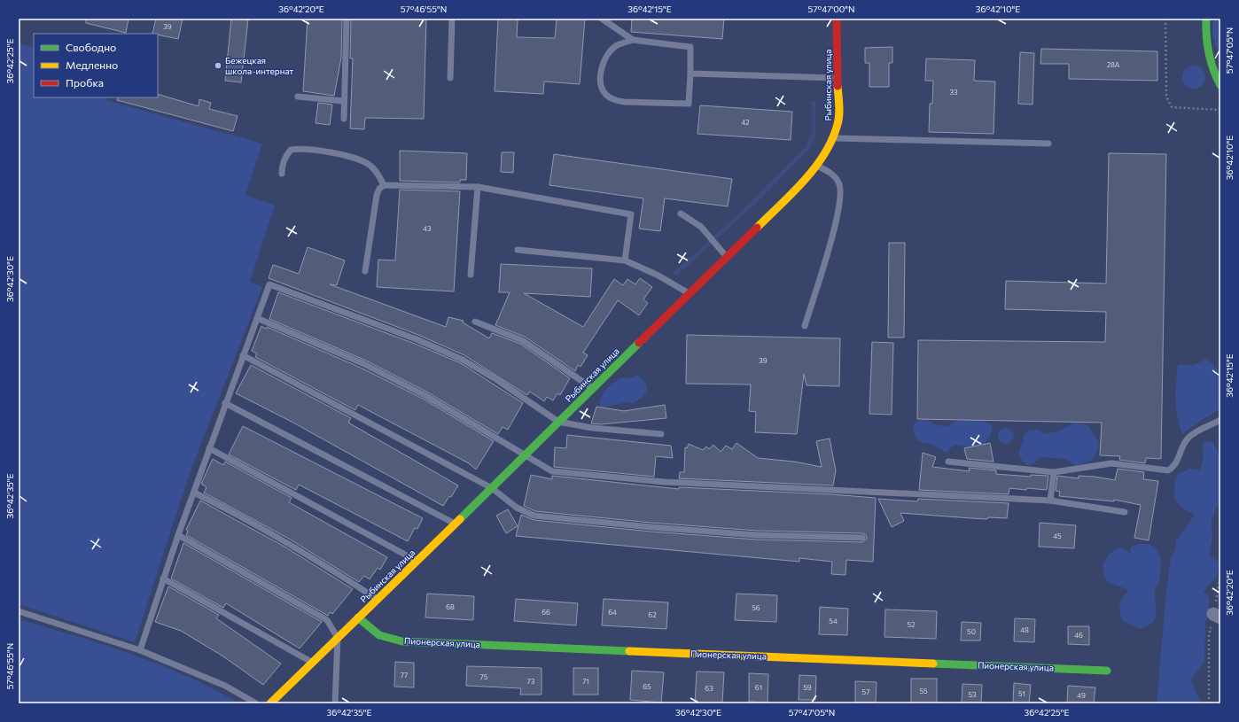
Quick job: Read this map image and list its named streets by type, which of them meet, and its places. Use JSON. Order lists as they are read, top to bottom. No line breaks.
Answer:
{"streets":{"main road":["Рыбинская улица","Пионерская улица"]},"crossings":[["Рыбинская улица","Пионерская улица"]],"places":["Бежецкая школа-интернат"],"house_numbers":["39","28А","33","42","43","39","45","68","56","66","64","62","54","52","48","50","46","77","75","73","71","65","61","59","63","55","57","51","53","49"],"legend":["Свободно","Медленно","Пробка"],"coordinates":["36°42'20\"E","57°46'55\"N","36°42'15\"E","57°47'00\"N","36°42'10\"E","57°47'05\"N","36°42'25\"E","36°42'30\"E","36°42'35\"E"]}
